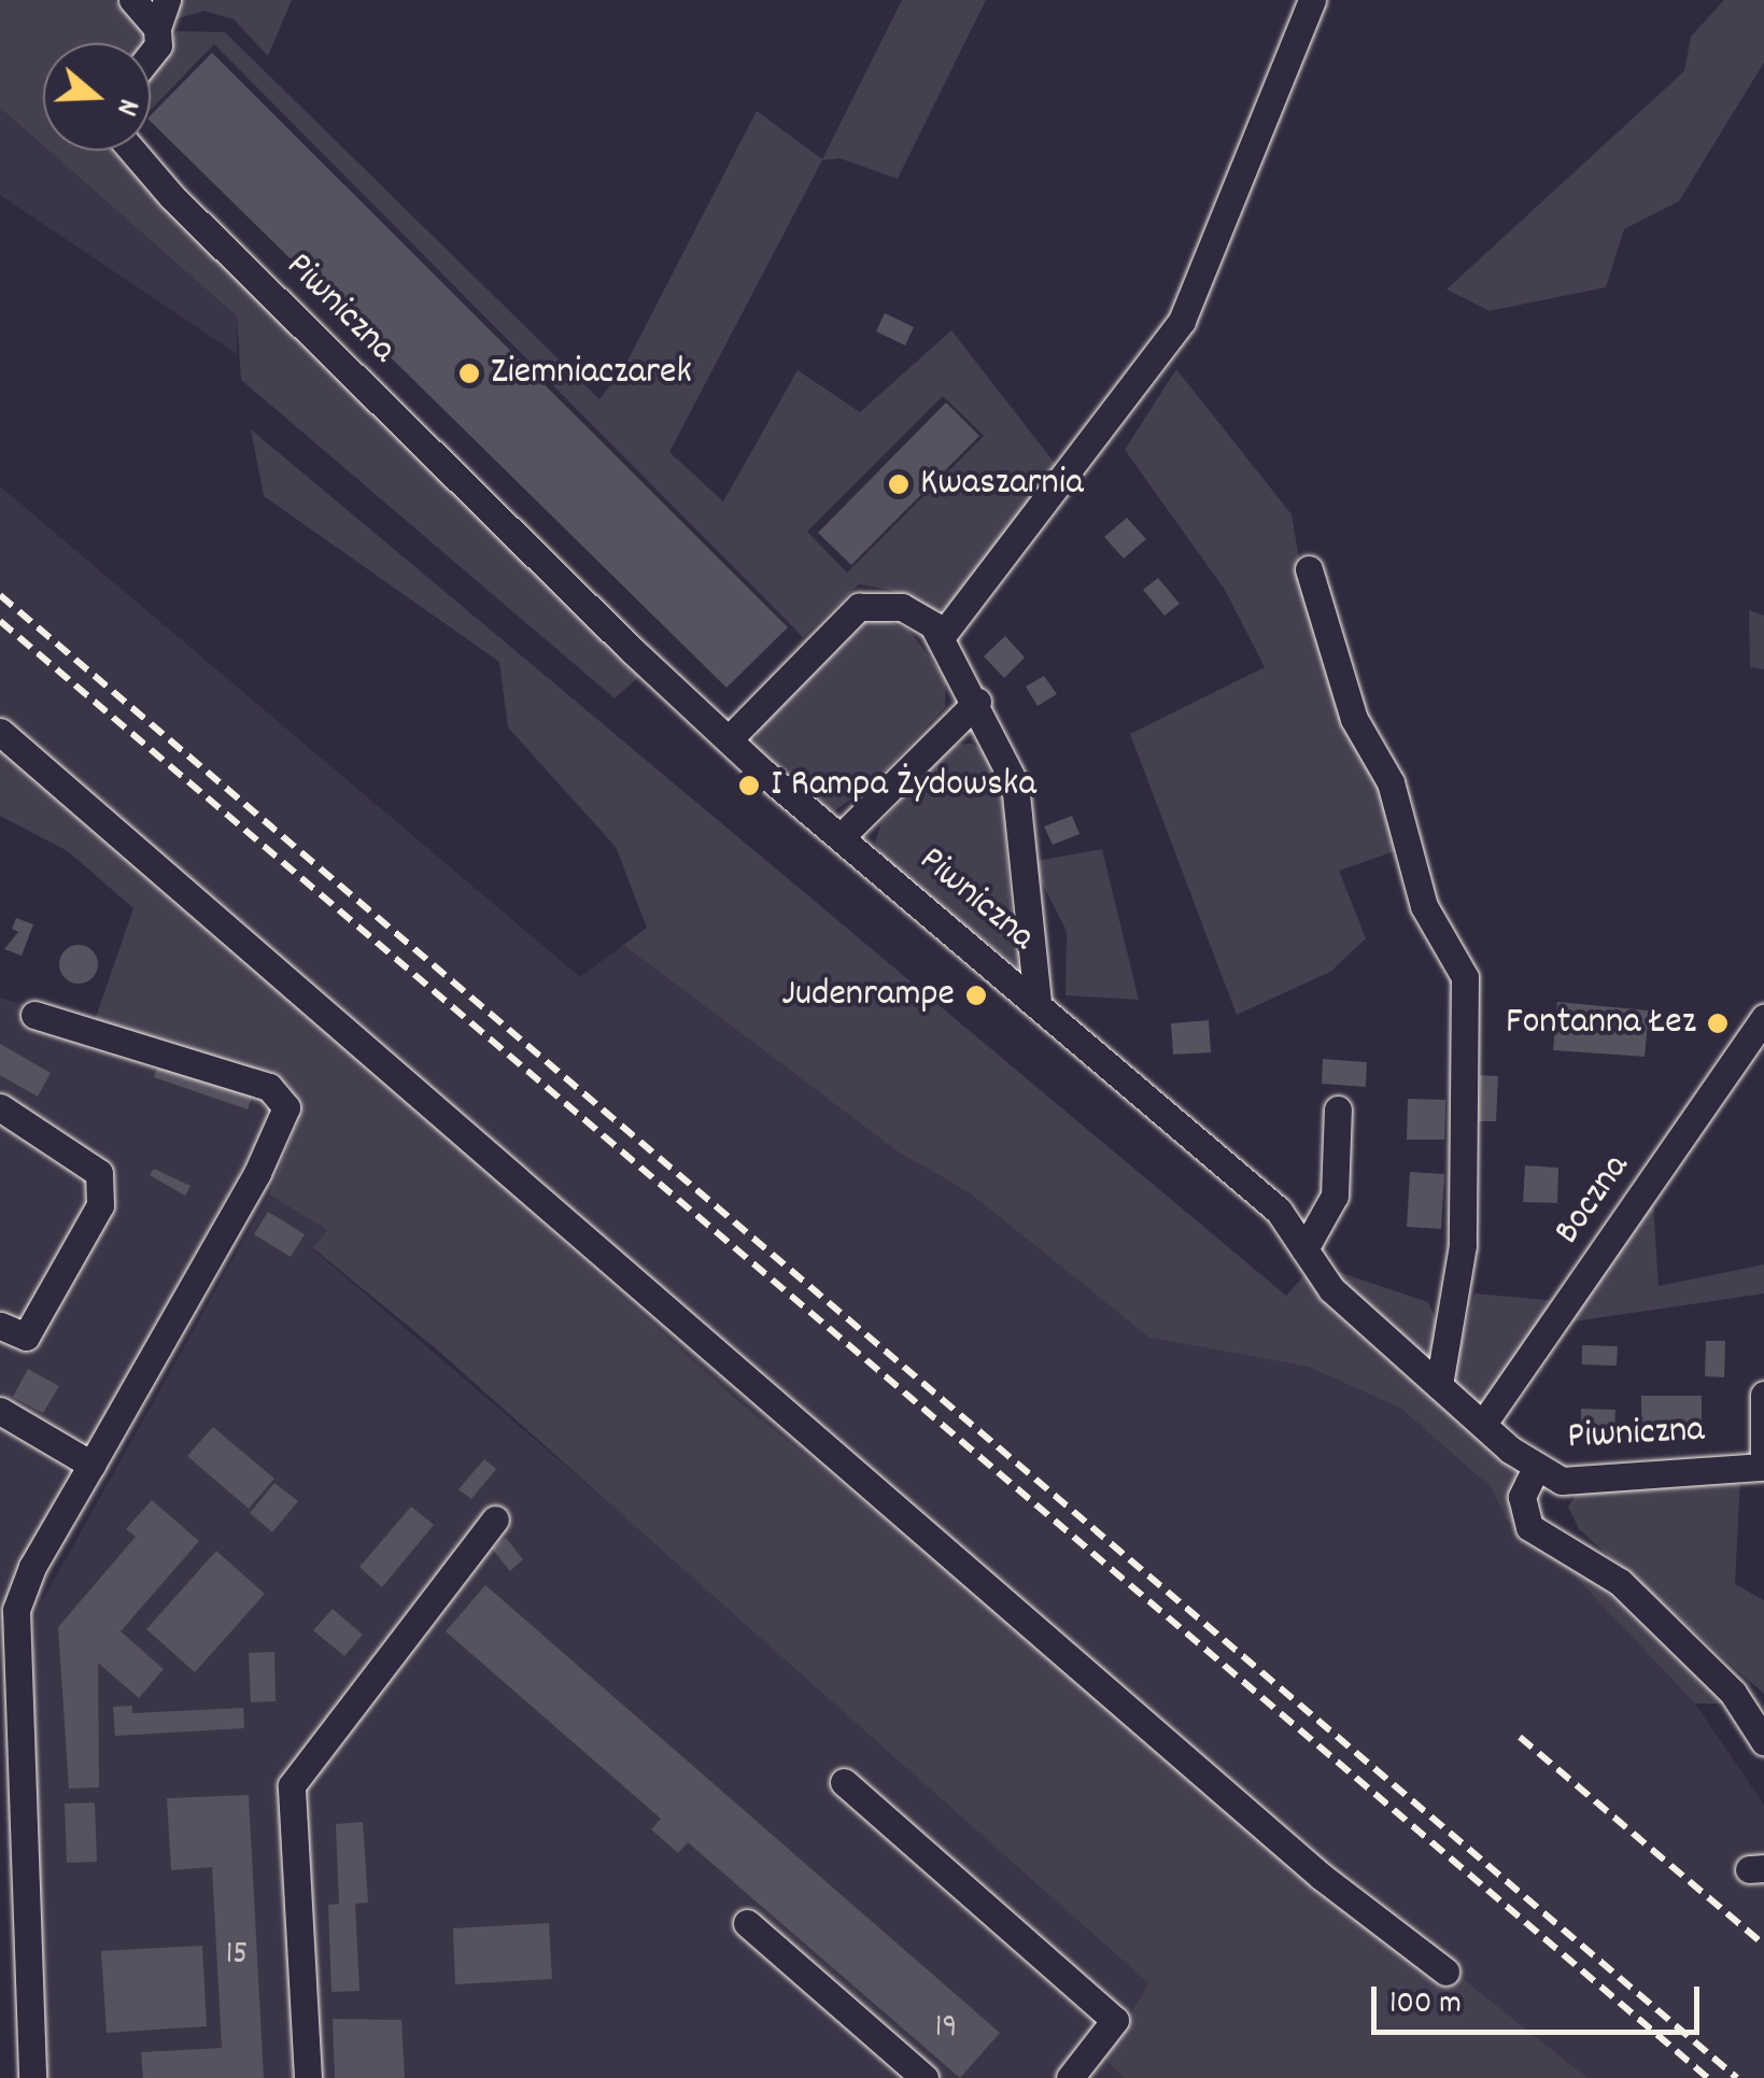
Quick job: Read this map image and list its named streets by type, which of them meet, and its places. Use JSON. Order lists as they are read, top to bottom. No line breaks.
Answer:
{"streets":{"street":["Piwniczna","Boczna"]},"crossings":[["Piwniczna","Boczna"]],"places":["Ziemniaczarek","Kwaszarnia","I Rampa Żydowska","Judenrampe","Fontanna Łez"],"house_numbers":["15","19"],"scale_bar":"100 m","north":"right"}
